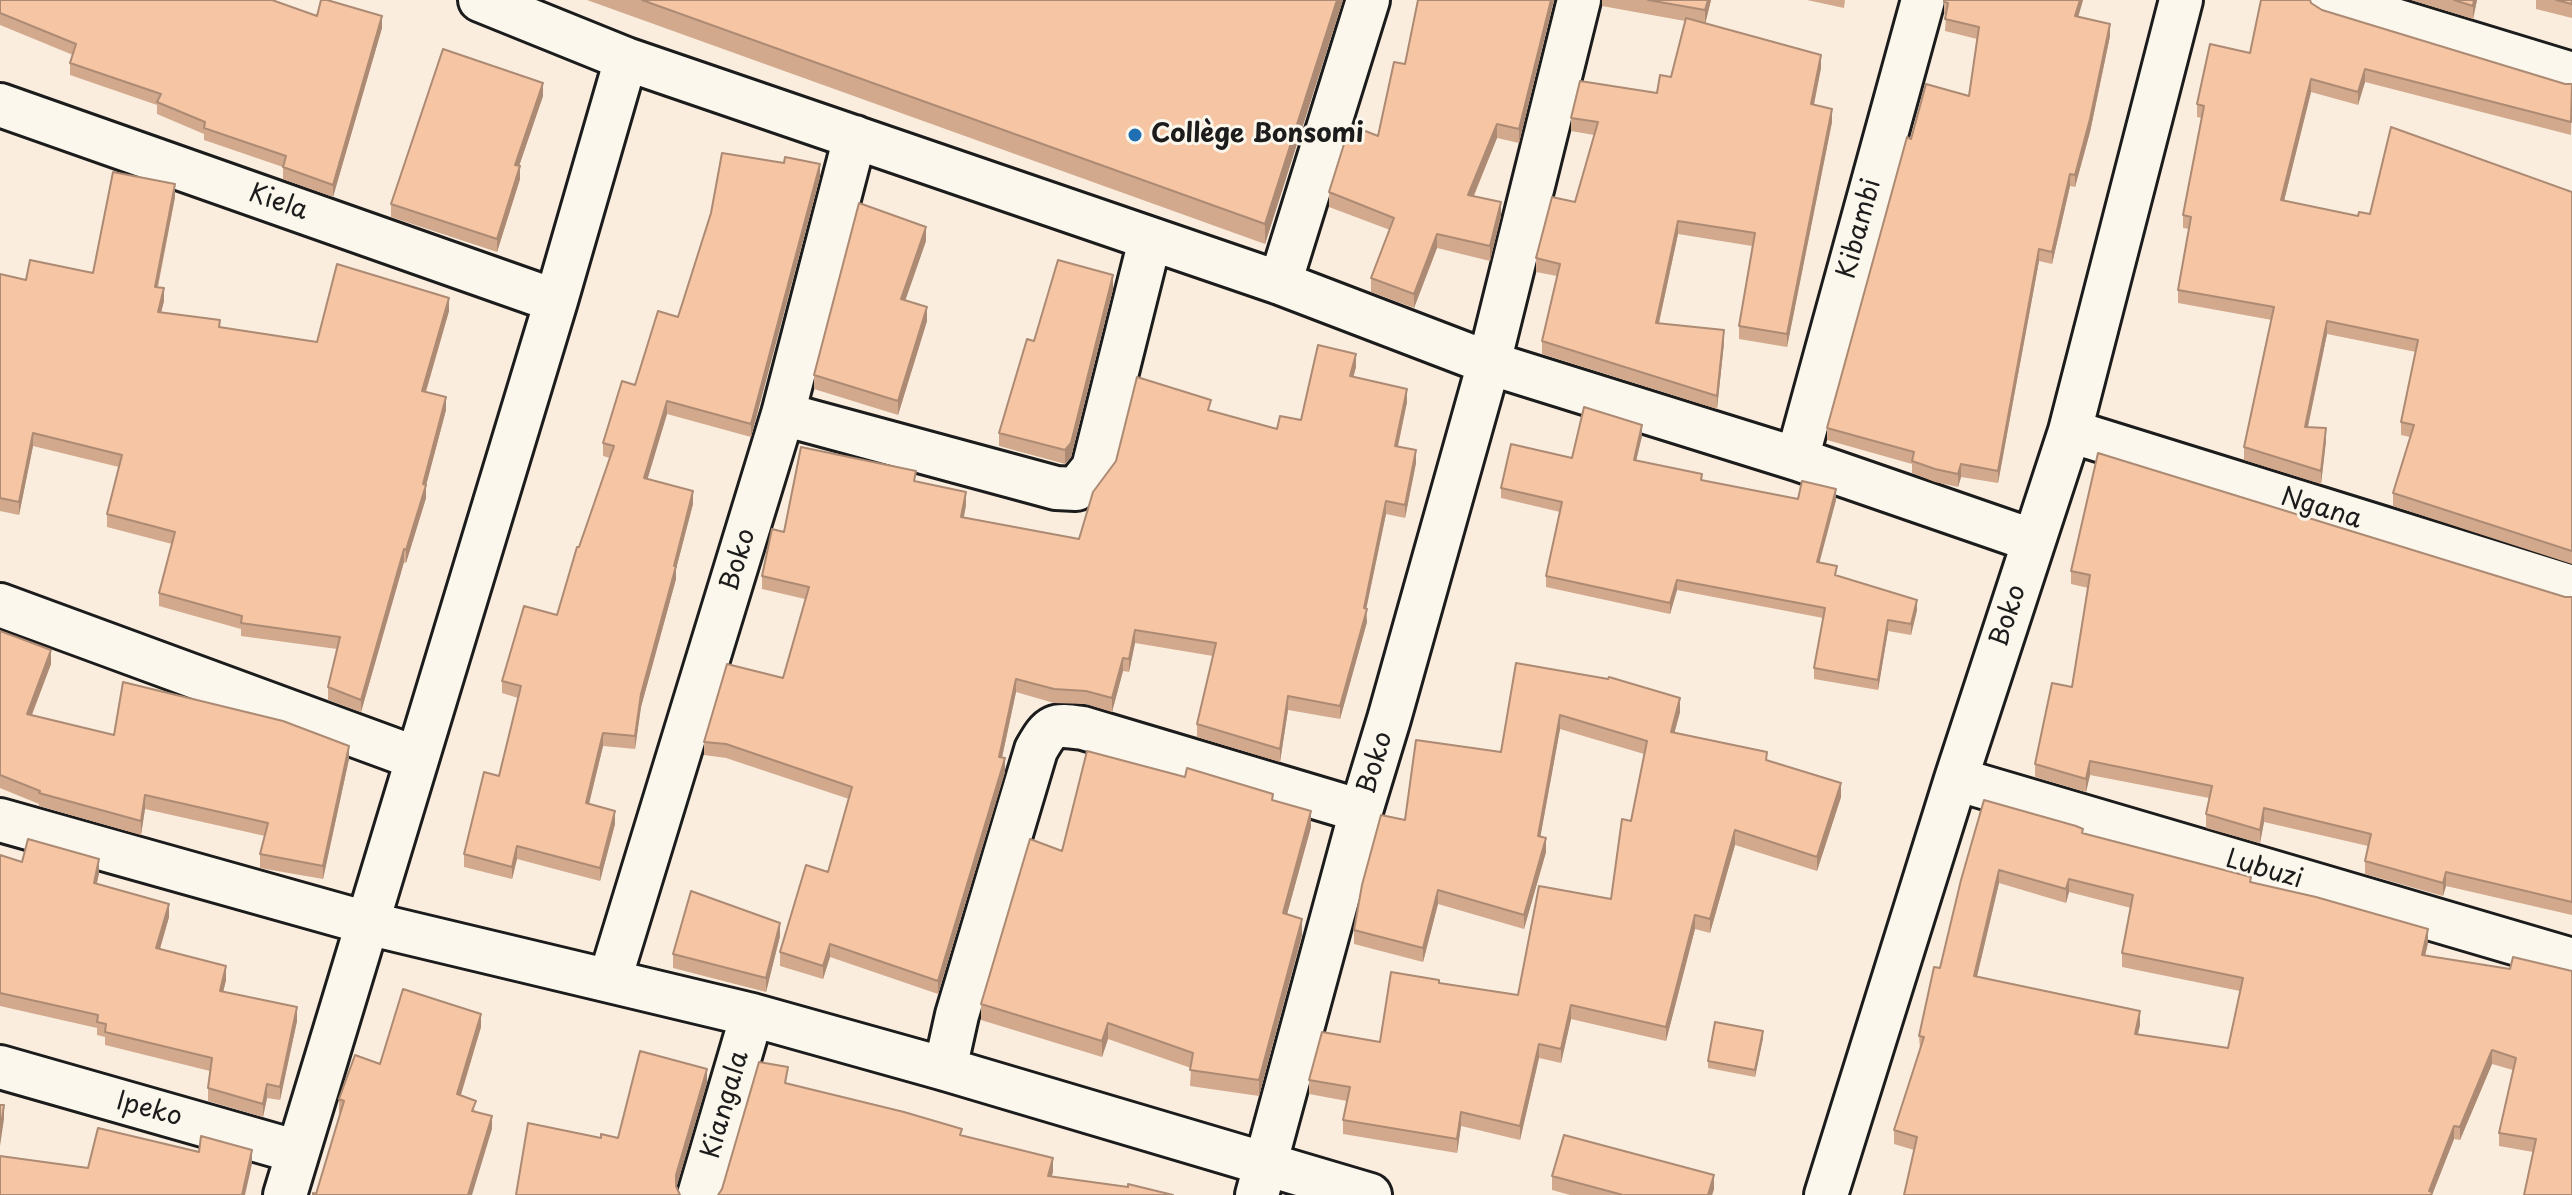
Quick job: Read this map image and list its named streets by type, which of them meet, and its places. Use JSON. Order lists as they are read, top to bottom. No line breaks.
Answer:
{"streets":{"street":["Kiela","Kibambi","Ngana","Boko","Lubuzi","Kiangala","Ipeko"]},"crossings":[["Ngana","Boko"],["Boko","Lubuzi"]],"places":["Collège Bonsomi"]}
